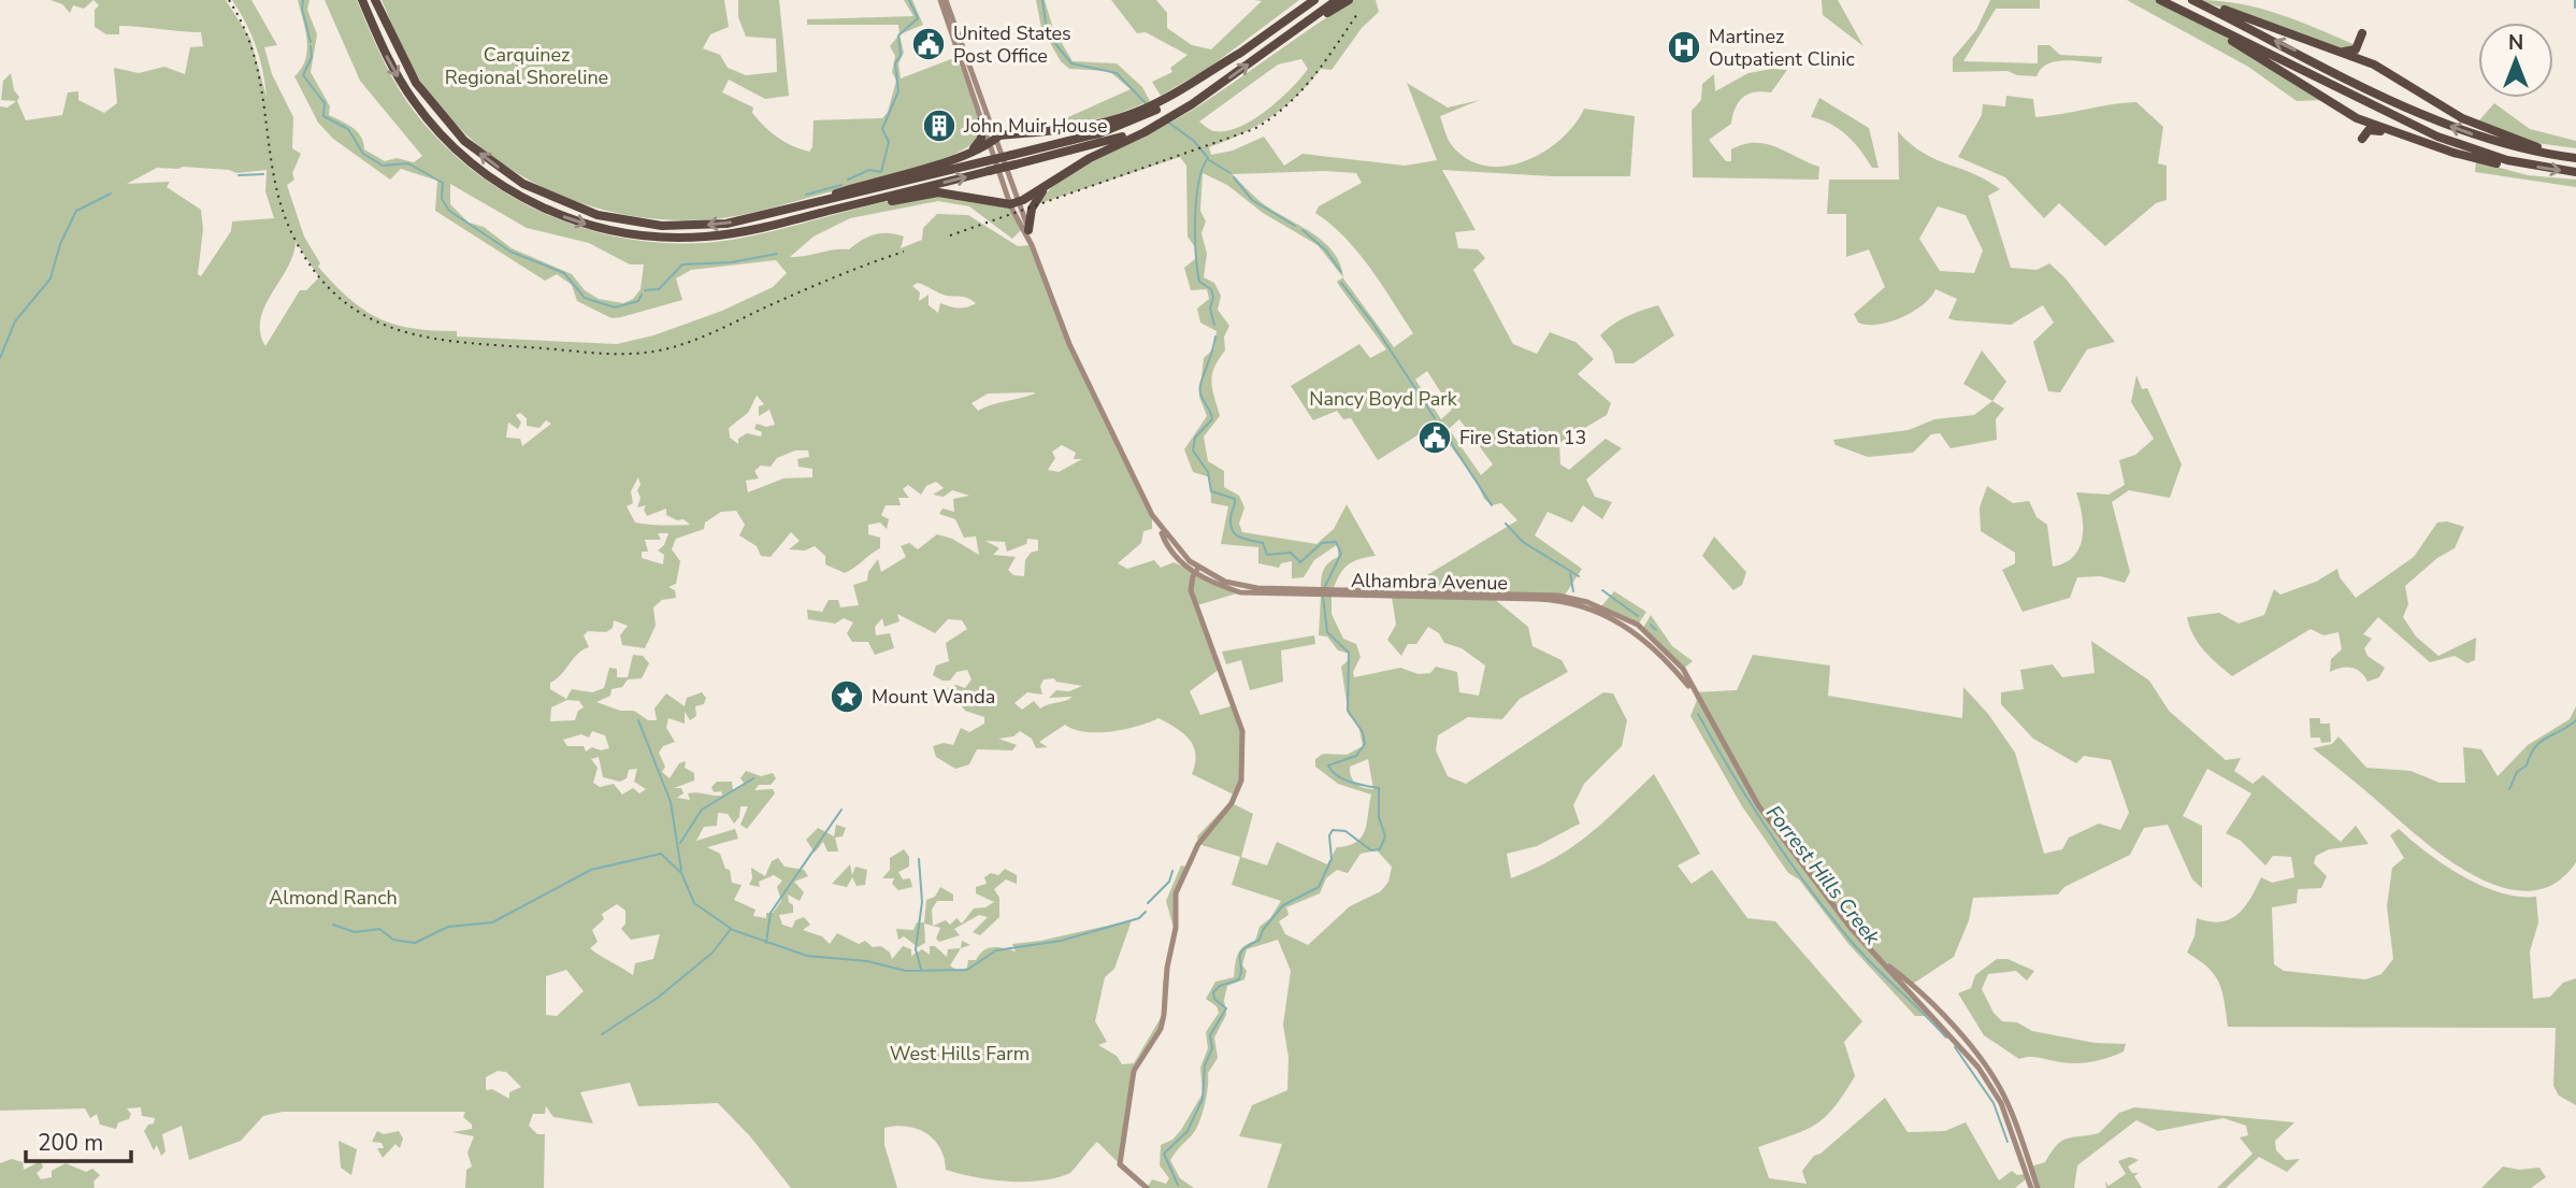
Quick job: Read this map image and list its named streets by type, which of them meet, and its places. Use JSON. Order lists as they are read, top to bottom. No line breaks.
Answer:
{"streets":{"main road":["Alhambra Avenue"]},"water":["Forrest Hills Creek"],"parks":["Carquinez Regional Shoreline","Nancy Boyd Park","Almond Ranch","West Hills Farm"],"places":{"public building":["United States Post Office","Fire Station 13"],"hospital":["Martinez Outpatient Clinic"],"building":["John Muir House"],"place":["Mount Wanda"]},"scale_bar":"200 m","north":"top"}
